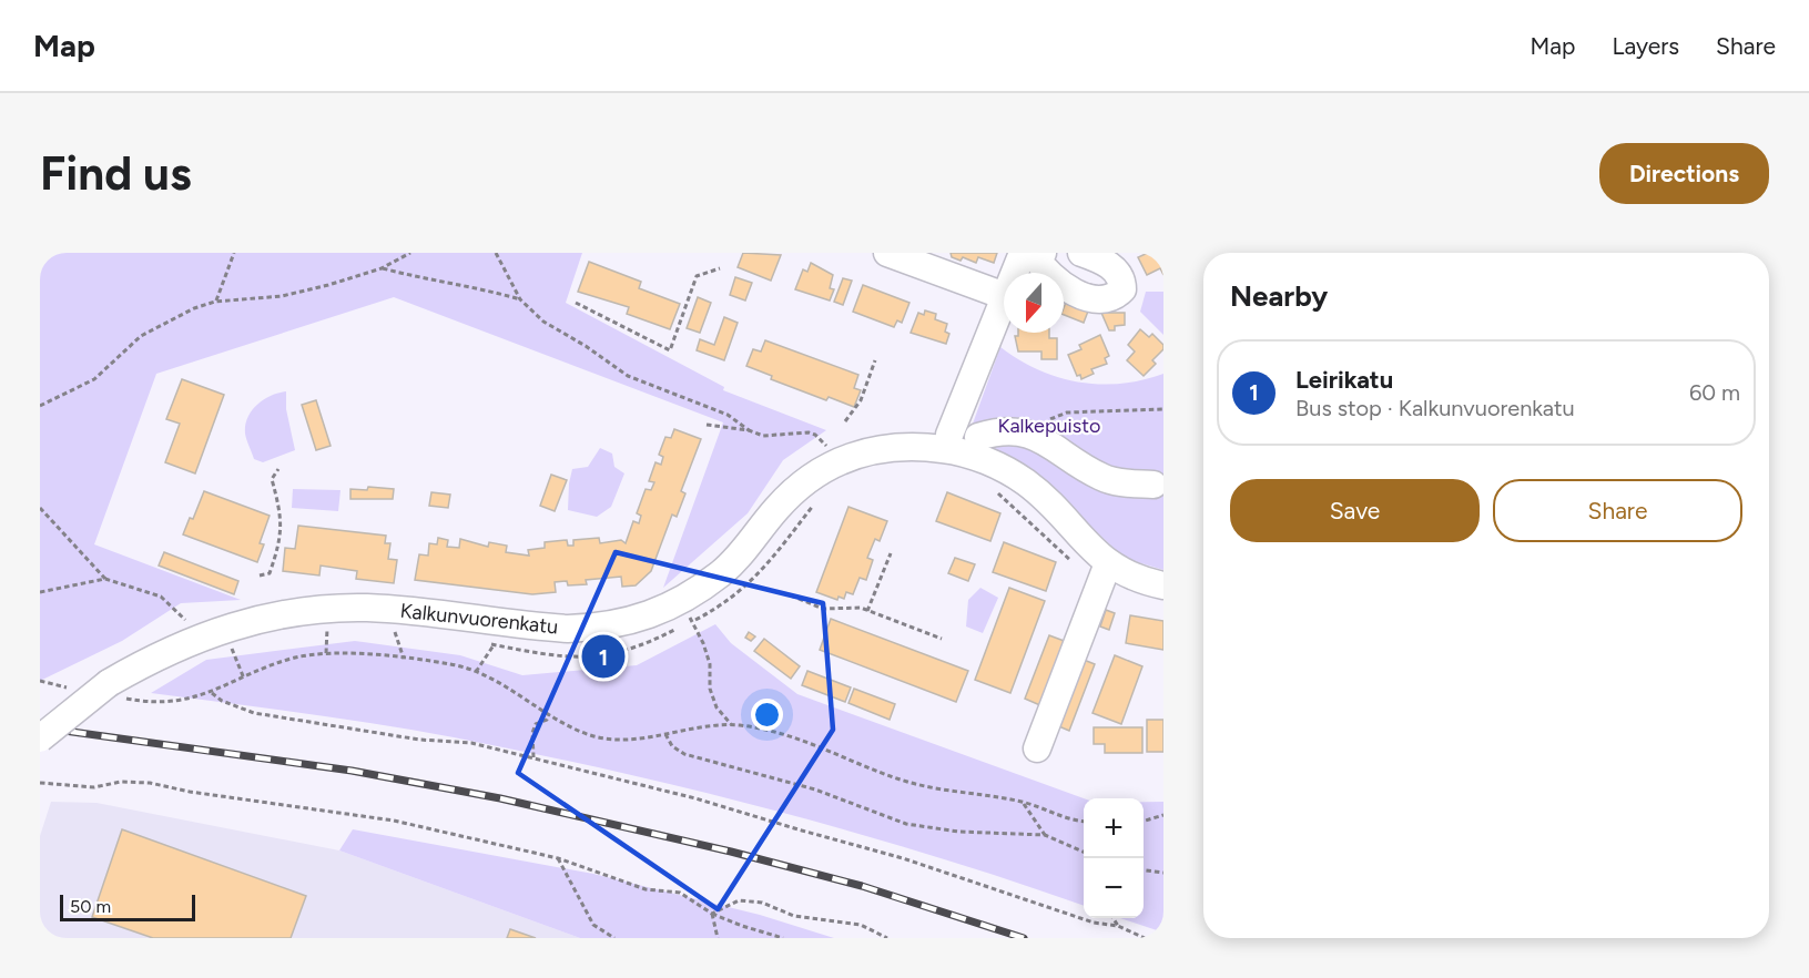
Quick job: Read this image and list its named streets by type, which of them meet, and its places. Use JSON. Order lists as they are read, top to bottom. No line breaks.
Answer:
{"streets":{"street":["Kalkunvuorenkatu"]},"parks":["Kalkepuisto"],"scale_bar":"50 m","north":"bottom","page":{"header":"Map","nav":["Map","Layers","Share"],"buttons":["Directions",["Save","Share"]],"title":"Find us","heading":"Nearby","list":[{"mark":"1","name":"Leirikatu","note":"Bus stop · Kalkunvuorenkatu","value":"60 m"}],"pins":"1","map_buttons":["+","−"],"scale":"50 m"}}
